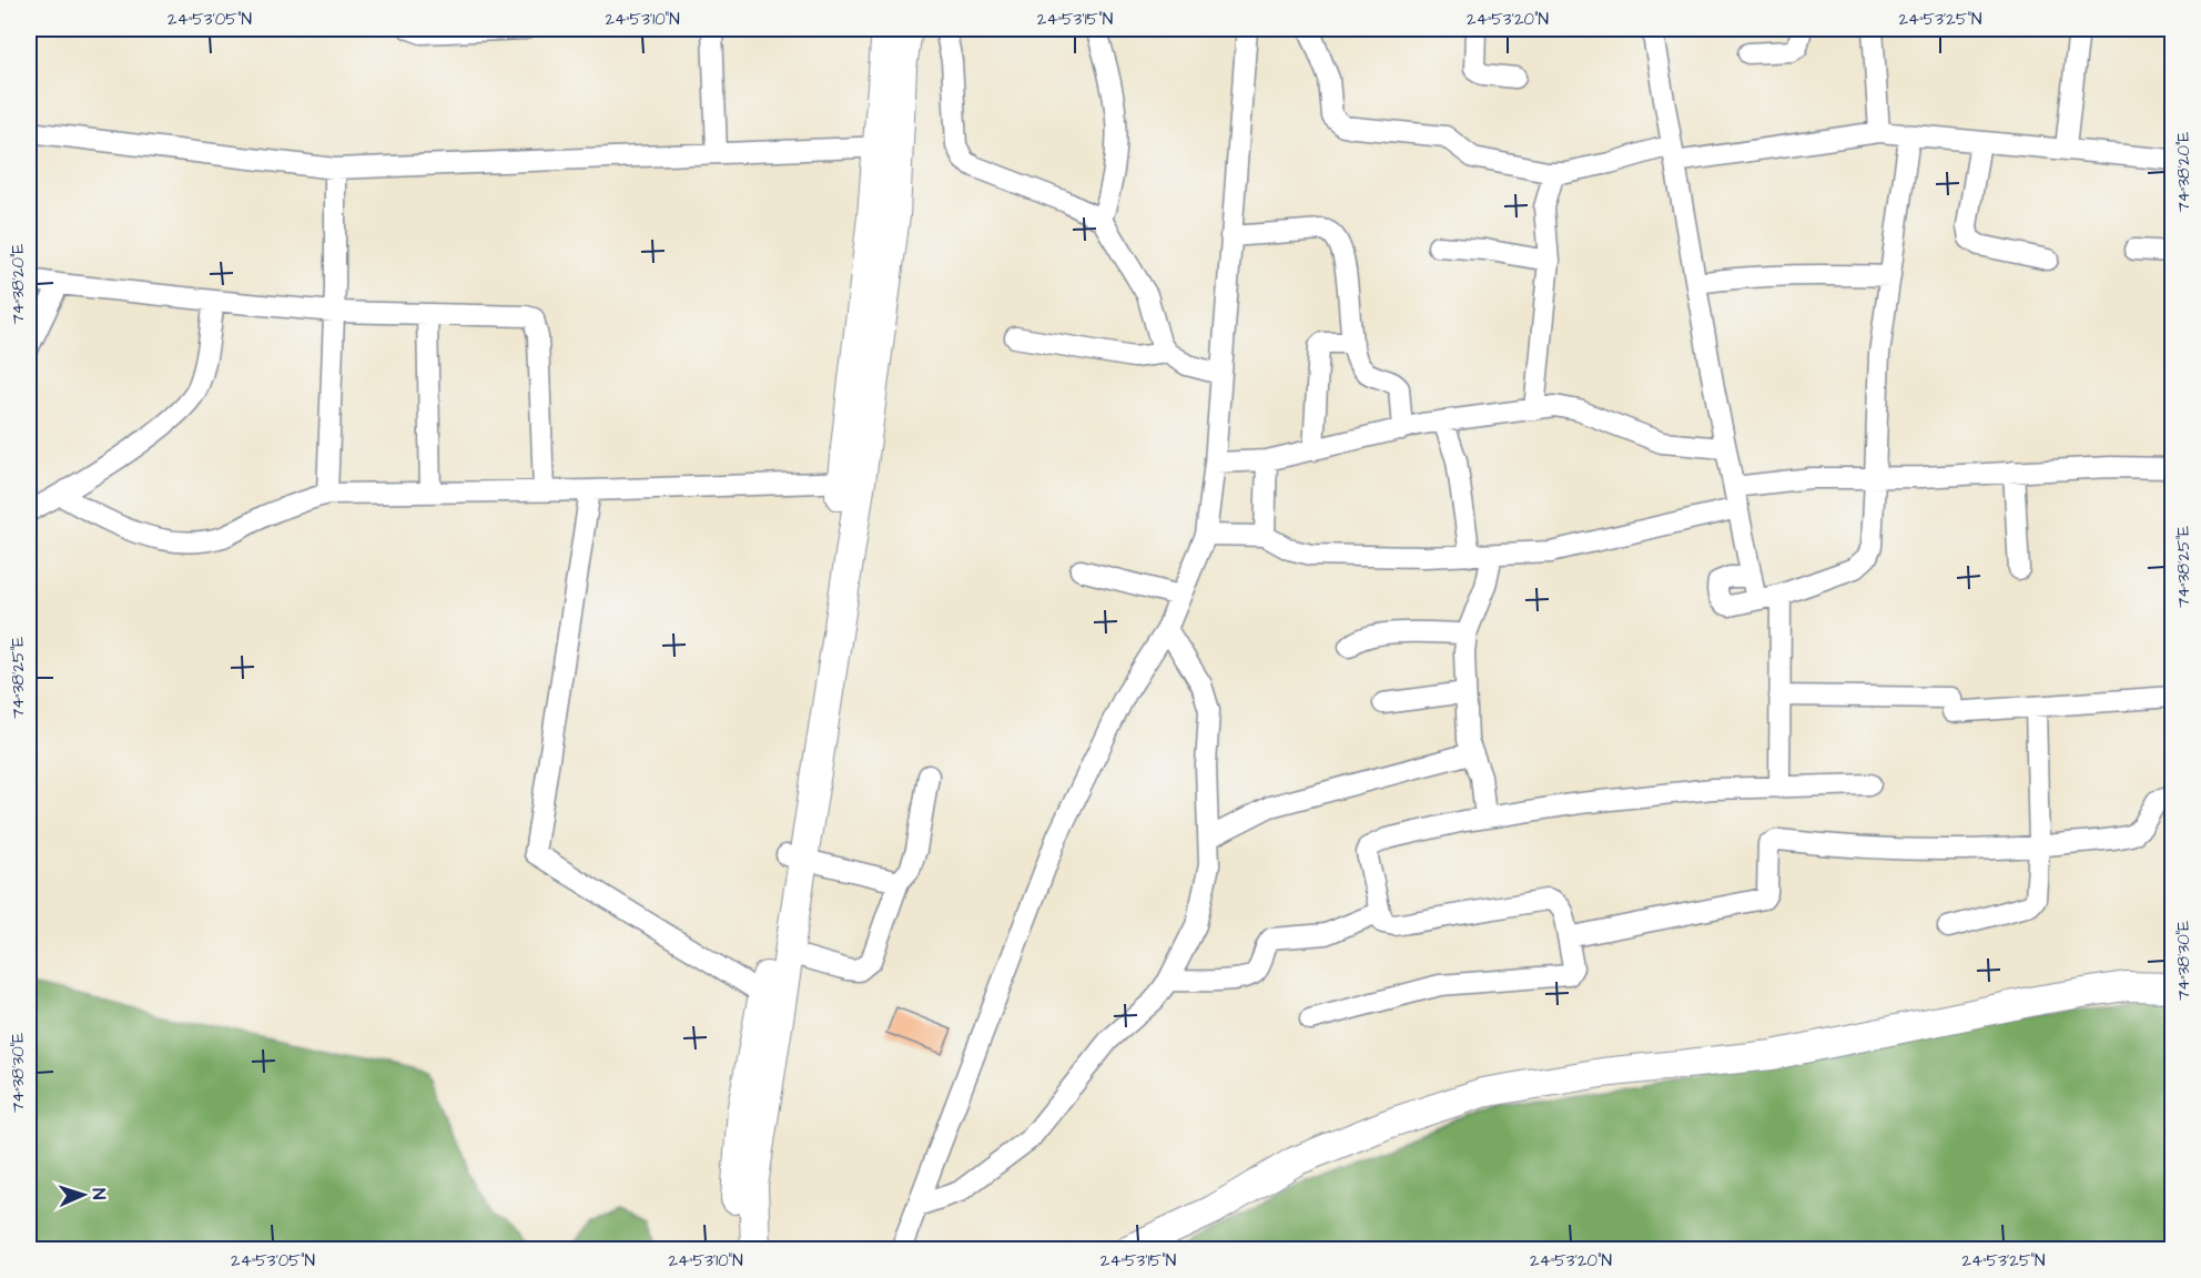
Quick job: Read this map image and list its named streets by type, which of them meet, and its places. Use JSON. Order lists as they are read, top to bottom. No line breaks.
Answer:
{"north":"right","coordinates":["24°53'05\"N","24°53'10\"N","24°53'15\"N","24°53'20\"N","24°53'25\"N","74°38'20\"E","74°38'25\"E","74°38'30\"E"]}
